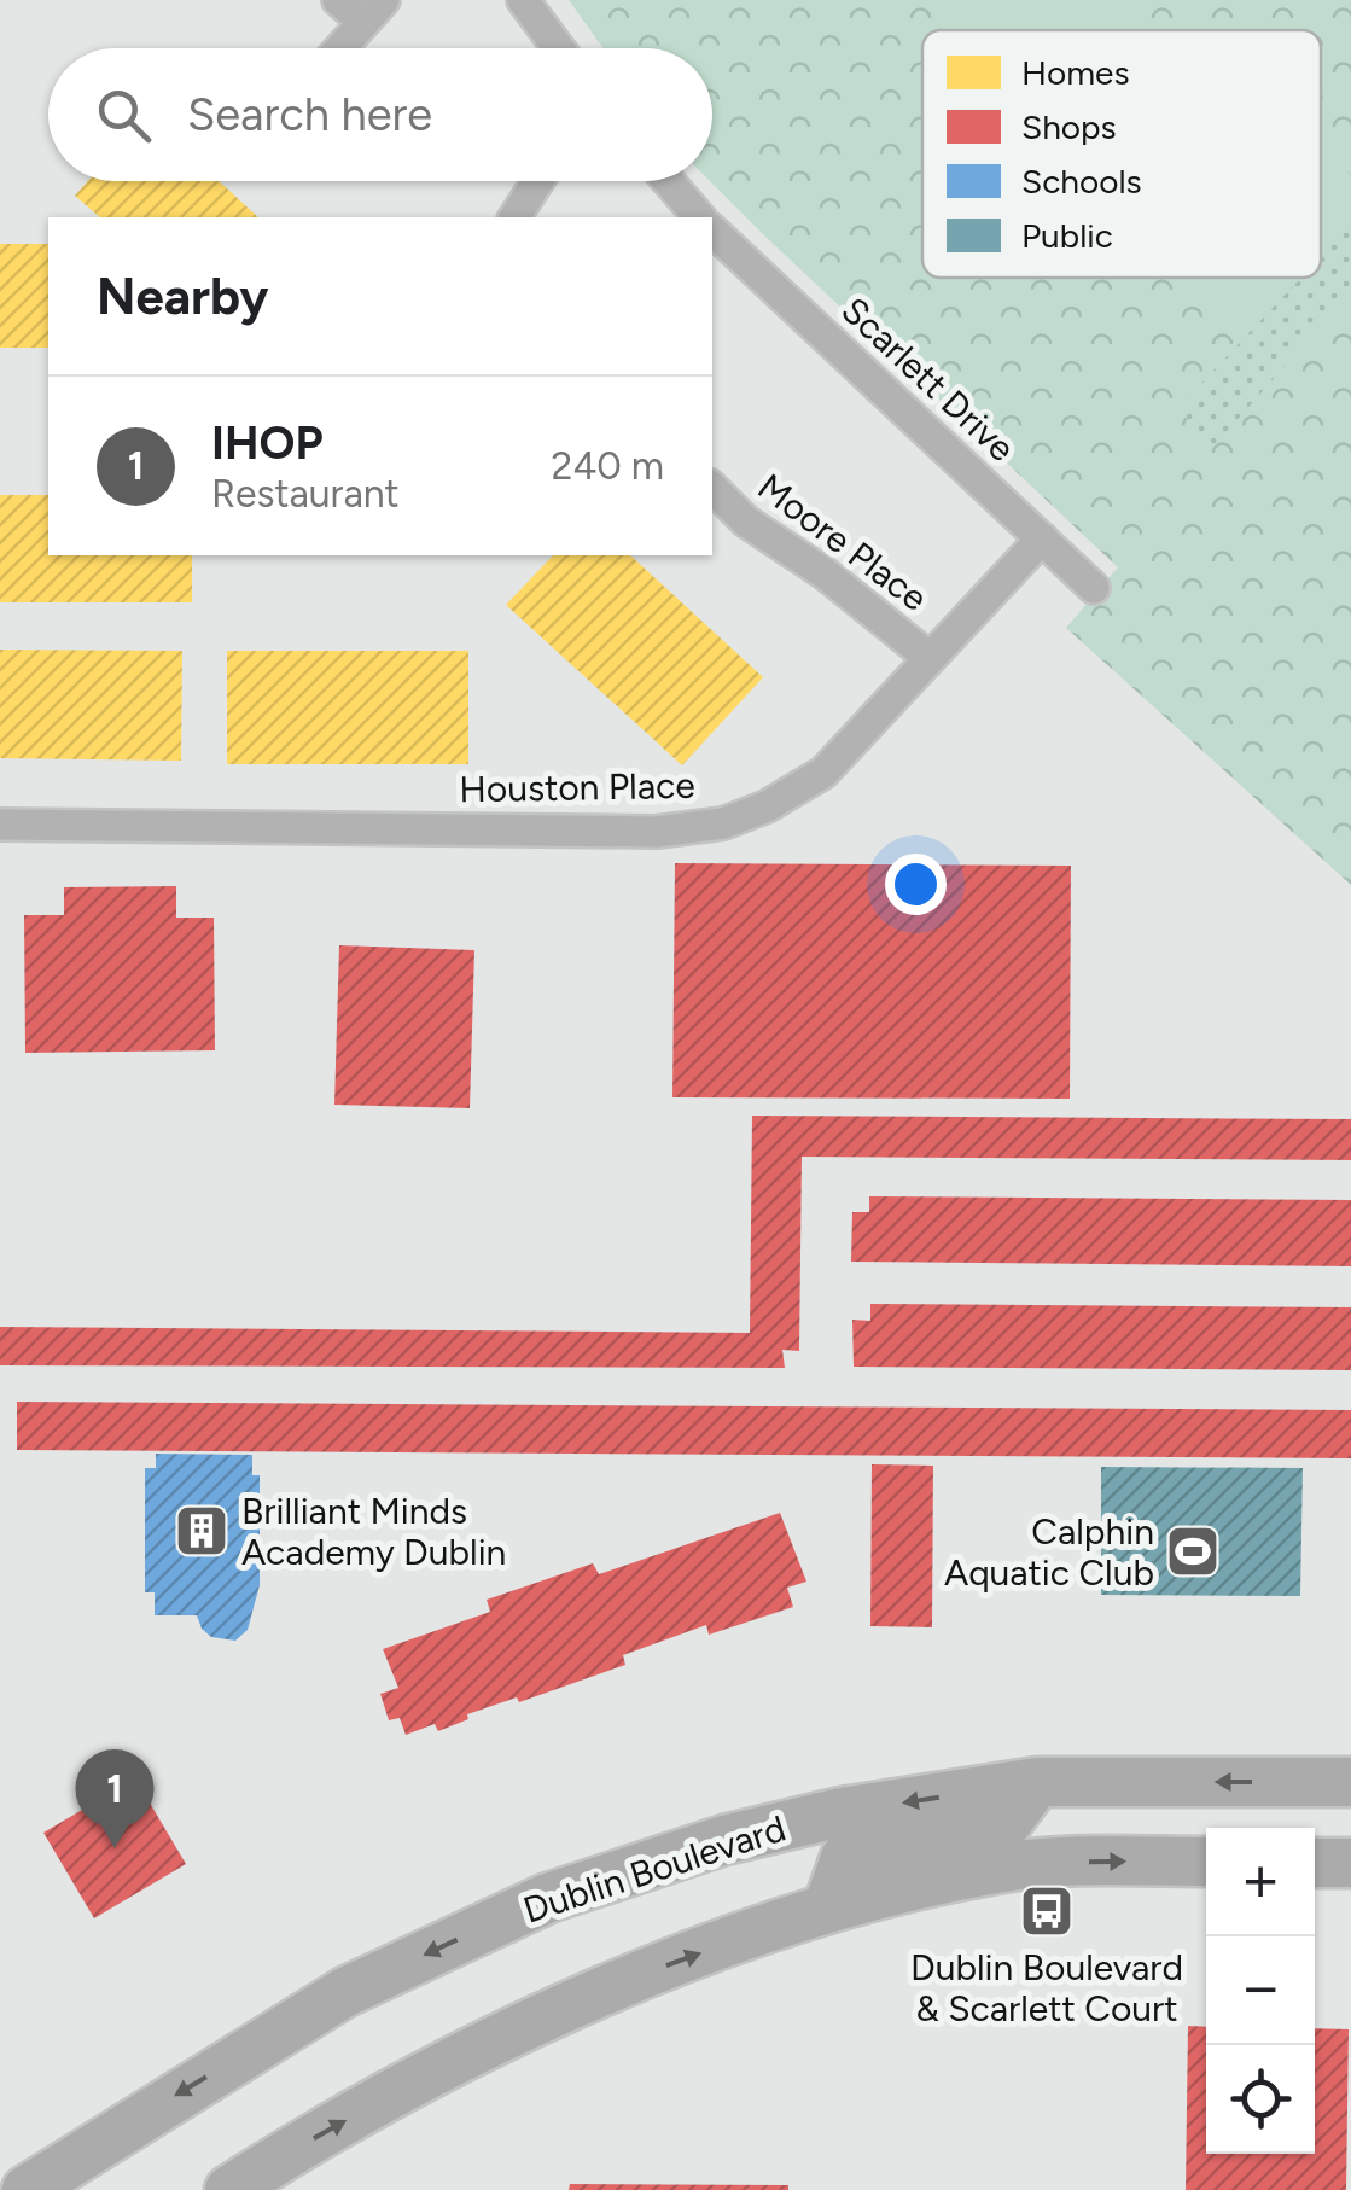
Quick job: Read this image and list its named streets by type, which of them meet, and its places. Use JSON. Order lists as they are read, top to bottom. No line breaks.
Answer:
{"streets":{"main road":["Dublin Boulevard"],"street":["Scarlett Drive","Moore Place","Houston Place"]},"crossings":[["Scarlett Drive","Houston Place"],["Moore Place","Houston Place"]],"places":{"building":["Brilliant Minds Academy Dublin"],"sports":["Calphin Aquatic Club"],"bus stop":["Dublin Boulevard & Scarlett Court"]},"legend":["Homes","Shops","Schools","Public"],"page":{"search":"Search here","heading":"Nearby","list":[{"mark":"1","name":"IHOP","note":"Restaurant","value":"240 m"}],"pins":"1","map_buttons":["+","−"]}}
